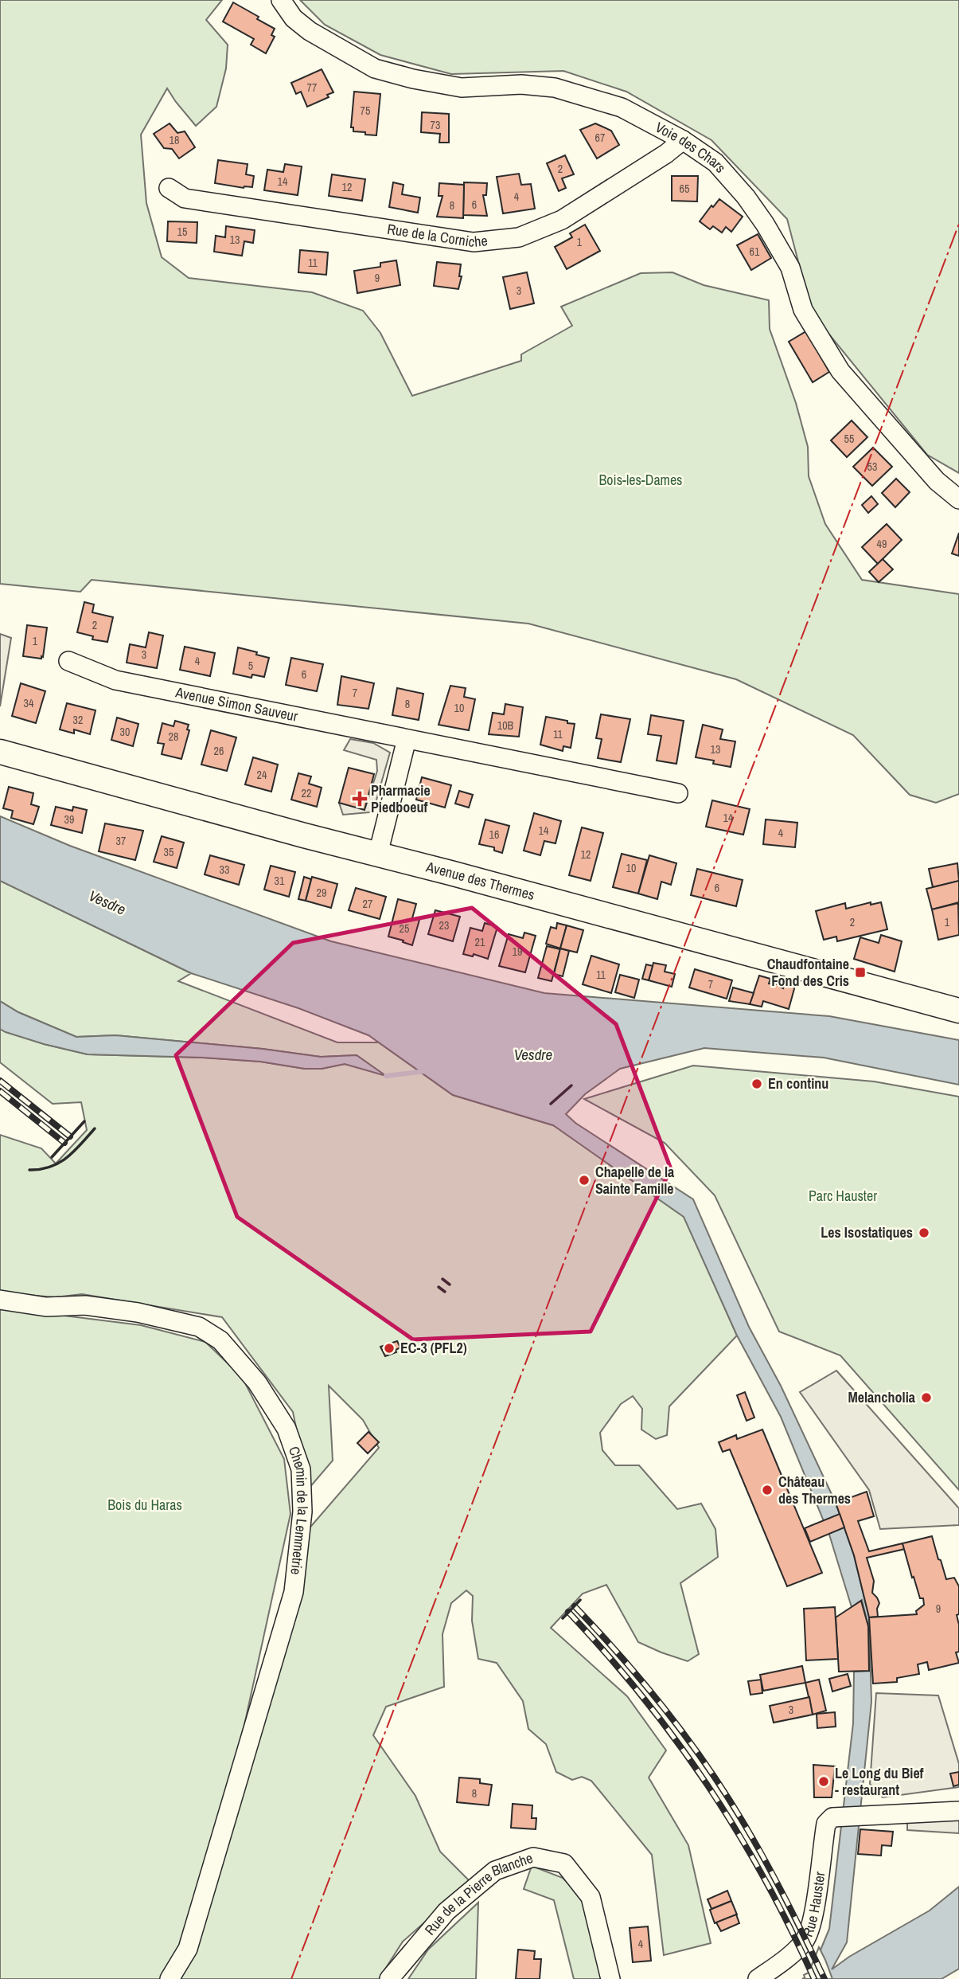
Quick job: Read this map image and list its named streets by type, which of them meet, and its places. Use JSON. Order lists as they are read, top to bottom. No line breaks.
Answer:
{"streets":{"main road":["Avenue des Thermes"],"street":["Voie des Chars","Rue de la Corniche","Avenue Simon Sauveur","Chemin de la Lemmetrie","Rue de la Pierre Blanche","Rue Hauster"]},"crossings":[["Voie des Chars","Rue de la Corniche"]],"water":["Vesdre"],"parks":["Bois-les-Dames","Parc Hauster","Bois du Haras"],"places":{"health":["Pharmacie Piedboeuf"],"transit":["Chaudfontaine Fond des Cris"],"other":["En continu","Chapelle de la Sainte Famille","Les Isostatiques","EC-3 (PFL2)","Melancholia","Château des Thermes","Le Long du Bief - restaurant"]},"house_numbers":["77","75","73","67","18","2","14","12","65","4","6","8","15","13","1","61","11","9","3","55","53","49","2","1","3","4","5","6","7","34","8","10","32","10B","30","11","28","13","26","24","22","14","39","14","4","16","37","35","12","10","33","31","6","29","27","2","1","23","25","21","19","11","7","9","3","8","4"]}
